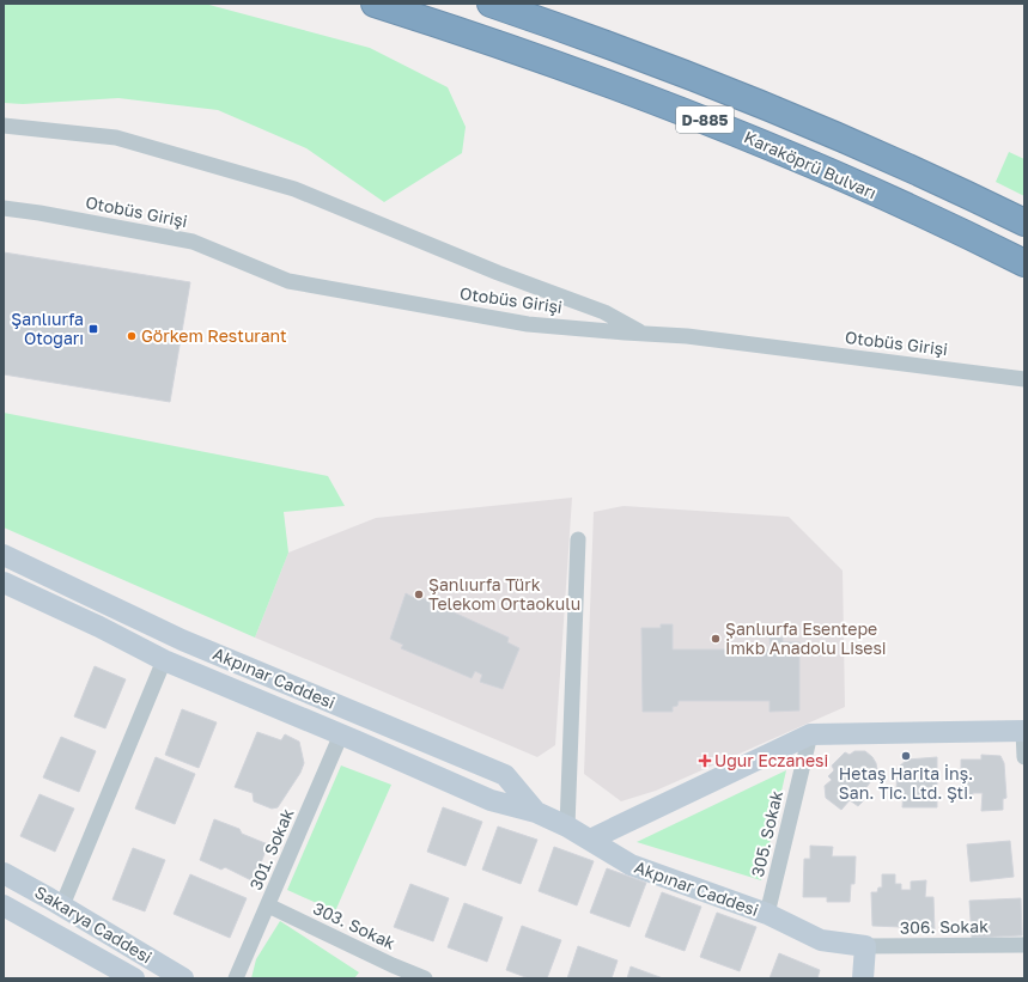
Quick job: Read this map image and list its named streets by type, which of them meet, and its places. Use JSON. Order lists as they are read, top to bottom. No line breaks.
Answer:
{"streets":{"highway":["D-885","Karaköprü Bulvarı"],"street":["Otobüs Girişi","Akpınar Caddesi","305. Sokak","301. Sokak","Sakarya Caddesi","303. Sokak","306. Sokak"]},"crossings":[["Akpınar Caddesi","305. Sokak"],["Akpınar Caddesi","301. Sokak"],["Akpınar Caddesi","306. Sokak"],["301. Sokak","303. Sokak"]],"places":{"transit":["Şanlıurfa Otogarı"],"other":["Görkem Resturant","Şanlıurfa Türk Telekom Ortaokulu","Şanlıurfa Esentepe İmkb Anadolu Lisesi","Hetaş Harita İnş. San. Tic. Ltd. Şti."],"health":["Ugur Eczanesi"]}}
